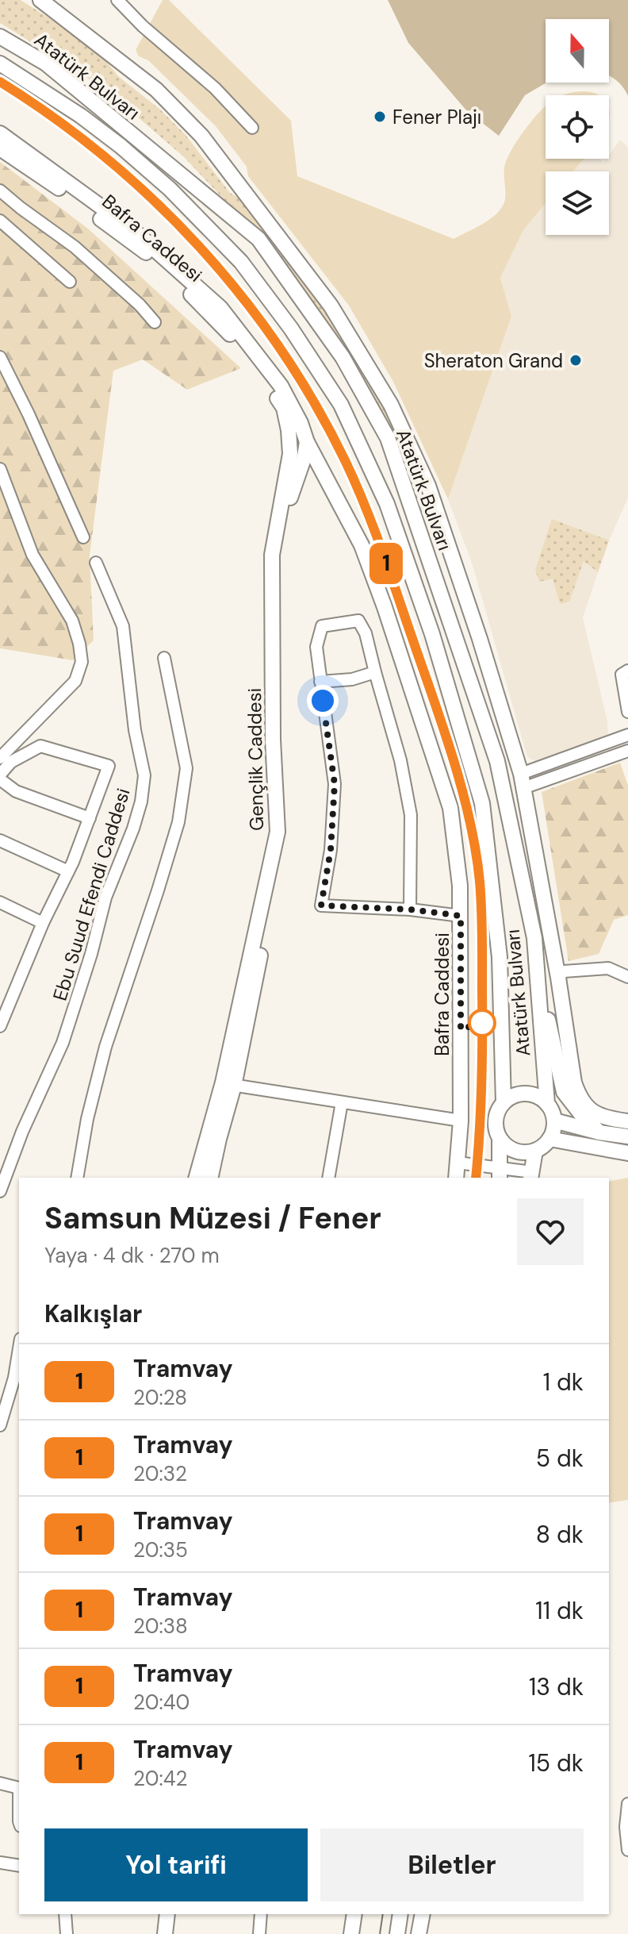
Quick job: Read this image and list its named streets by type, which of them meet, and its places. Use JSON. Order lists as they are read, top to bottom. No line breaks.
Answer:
{"streets":{"main road":["Atatürk Bulvarı","Bafra Caddesi","Gençlik Caddesi"],"street":["Ebu Suud Efendi Caddesi"]},"crossings":[["Bafra Caddesi","Gençlik Caddesi"]],"places":["Fener Plajı","Sheraton Grand"],"lines":["tram line 1"],"north":"top","page":{"on_map":"1","heading":[["Samsun Müzesi / Fener","Yaya · 4 dk · 270 m"],"Kalkışlar"],"list":[{"mark":"1","name":"Tramvay","note":"20:28","value":"1 dk"},{"mark":"1","name":"Tramvay","note":"20:32","value":"5 dk"},{"mark":"1","name":"Tramvay","note":"20:35","value":"8 dk"},{"mark":"1","name":"Tramvay","note":"20:38","value":"11 dk"},{"mark":"1","name":"Tramvay","note":"20:40","value":"13 dk"},{"mark":"1","name":"Tramvay","note":"20:42","value":"15 dk"}],"buttons":["Yol tarifi","Biletler"]}}
